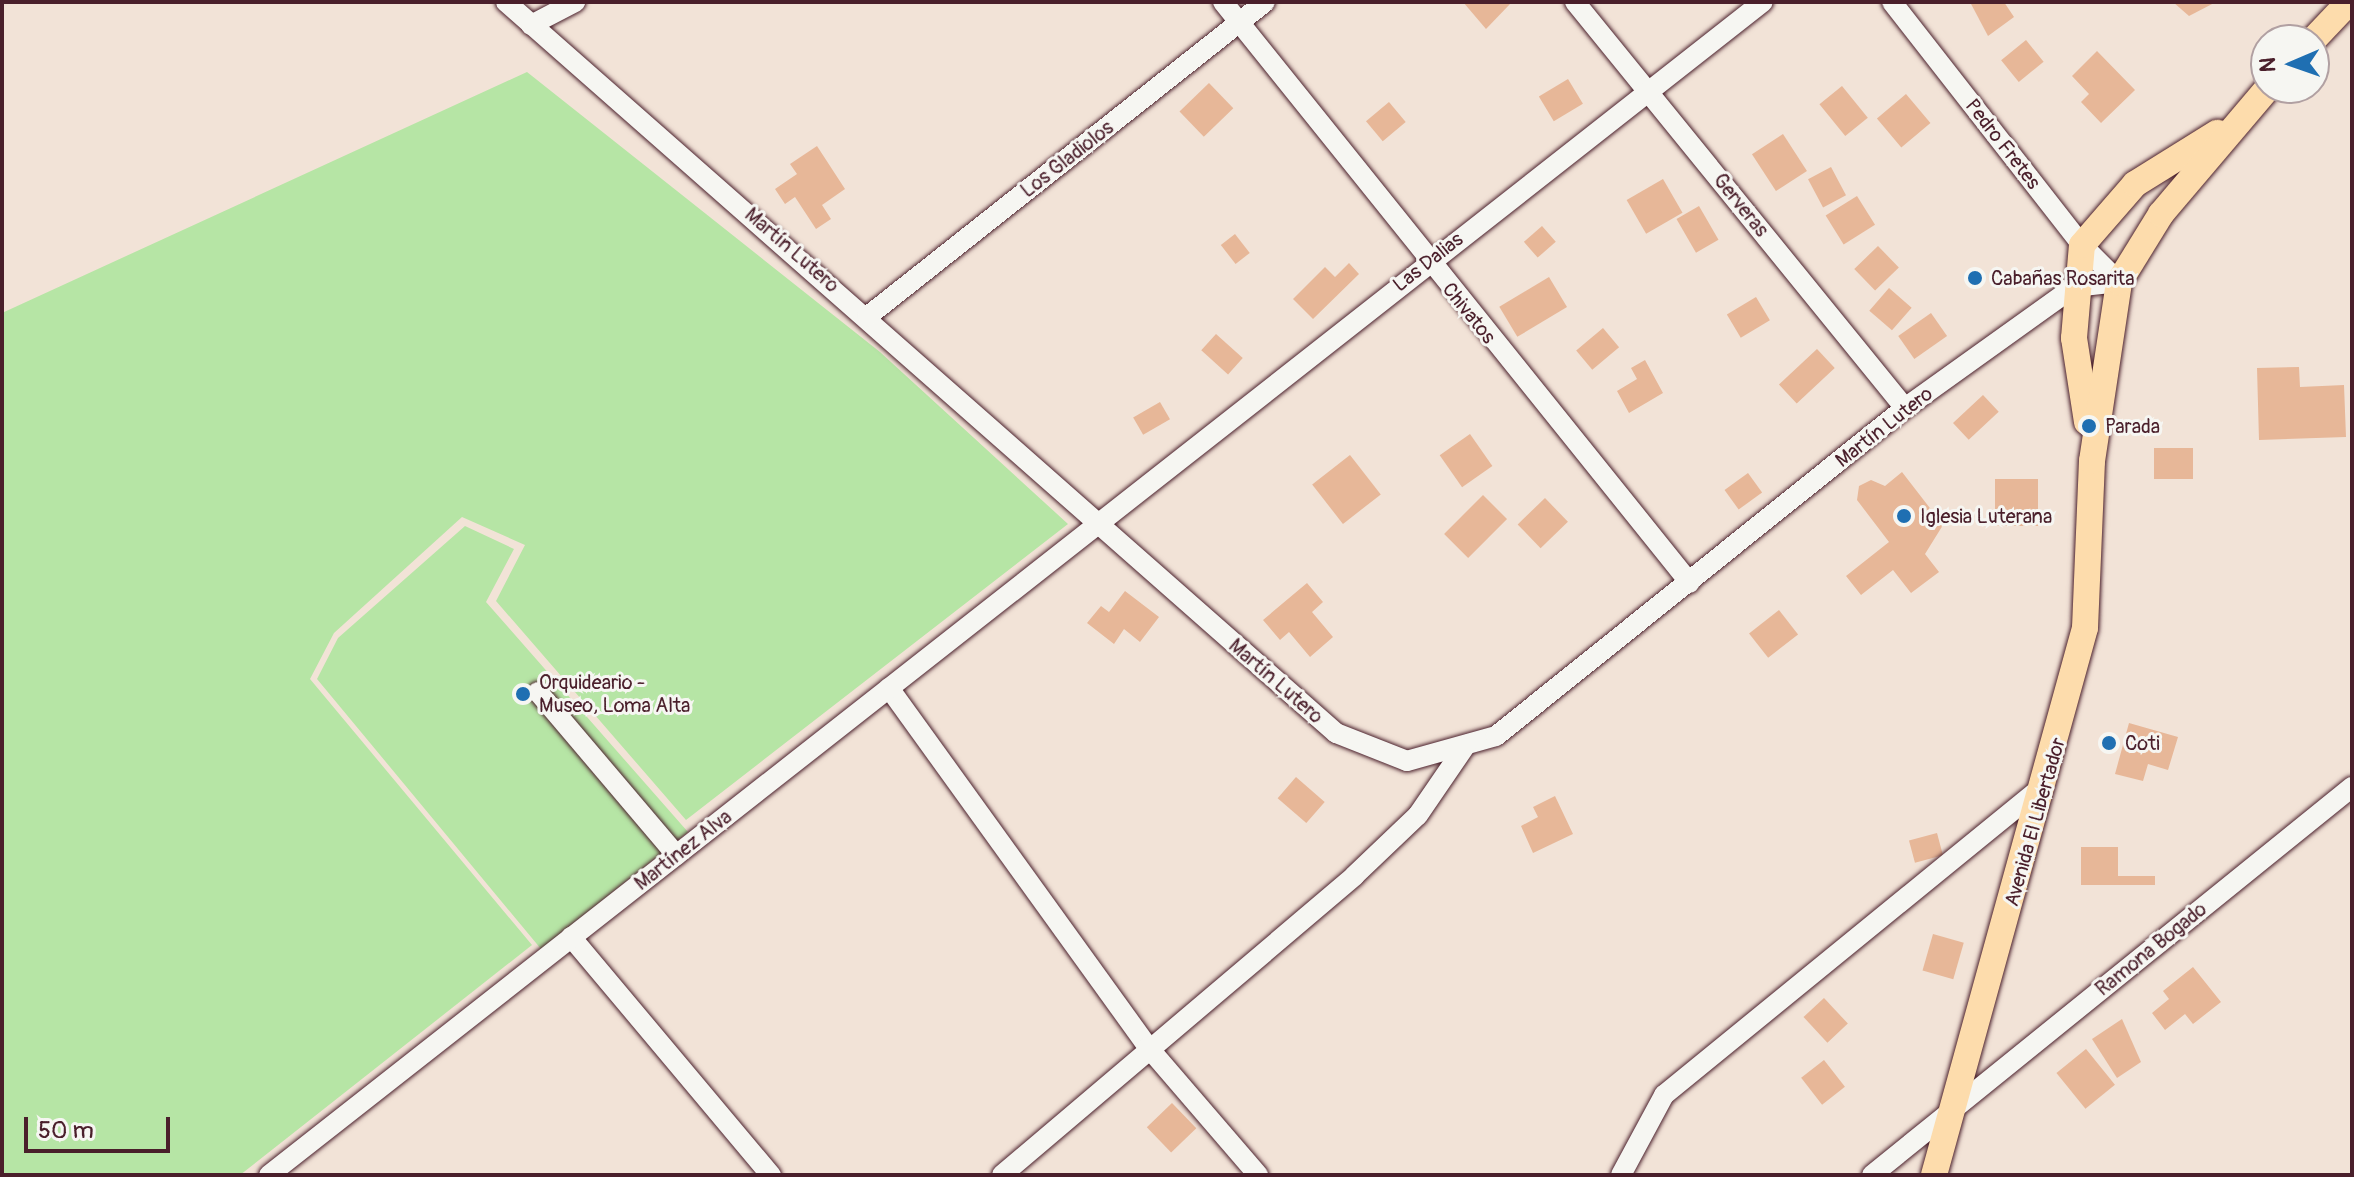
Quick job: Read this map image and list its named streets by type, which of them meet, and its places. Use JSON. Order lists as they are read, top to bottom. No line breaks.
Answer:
{"streets":{"main road":["Avenida El Libertador"],"street":["Pedro Fretes","Los Gladiolos","Gerveras","Martín Lutero","Las Dalias","Chivatos","Martínez Alva","Ramona Bogado"]},"crossings":[["Pedro Fretes","Martín Lutero"],["Pedro Fretes","Avenida El Libertador"],["Los Gladiolos","Martín Lutero"],["Los Gladiolos","Chivatos"],["Gerveras","Martín Lutero"],["Gerveras","Las Dalias"],["Martín Lutero","Las Dalias"],["Martín Lutero","Chivatos"],["Martín Lutero","Avenida El Libertador"],["Martín Lutero","Martínez Alva"],["Las Dalias","Chivatos"],["Las Dalias","Martínez Alva"],["Avenida El Libertador","Ramona Bogado"]],"places":["Cabañas Rosarita","Parada","Iglesia Luterana","Orquideario - Museo, Loma Alta","Coti"],"scale_bar":"50 m","north":"left"}
